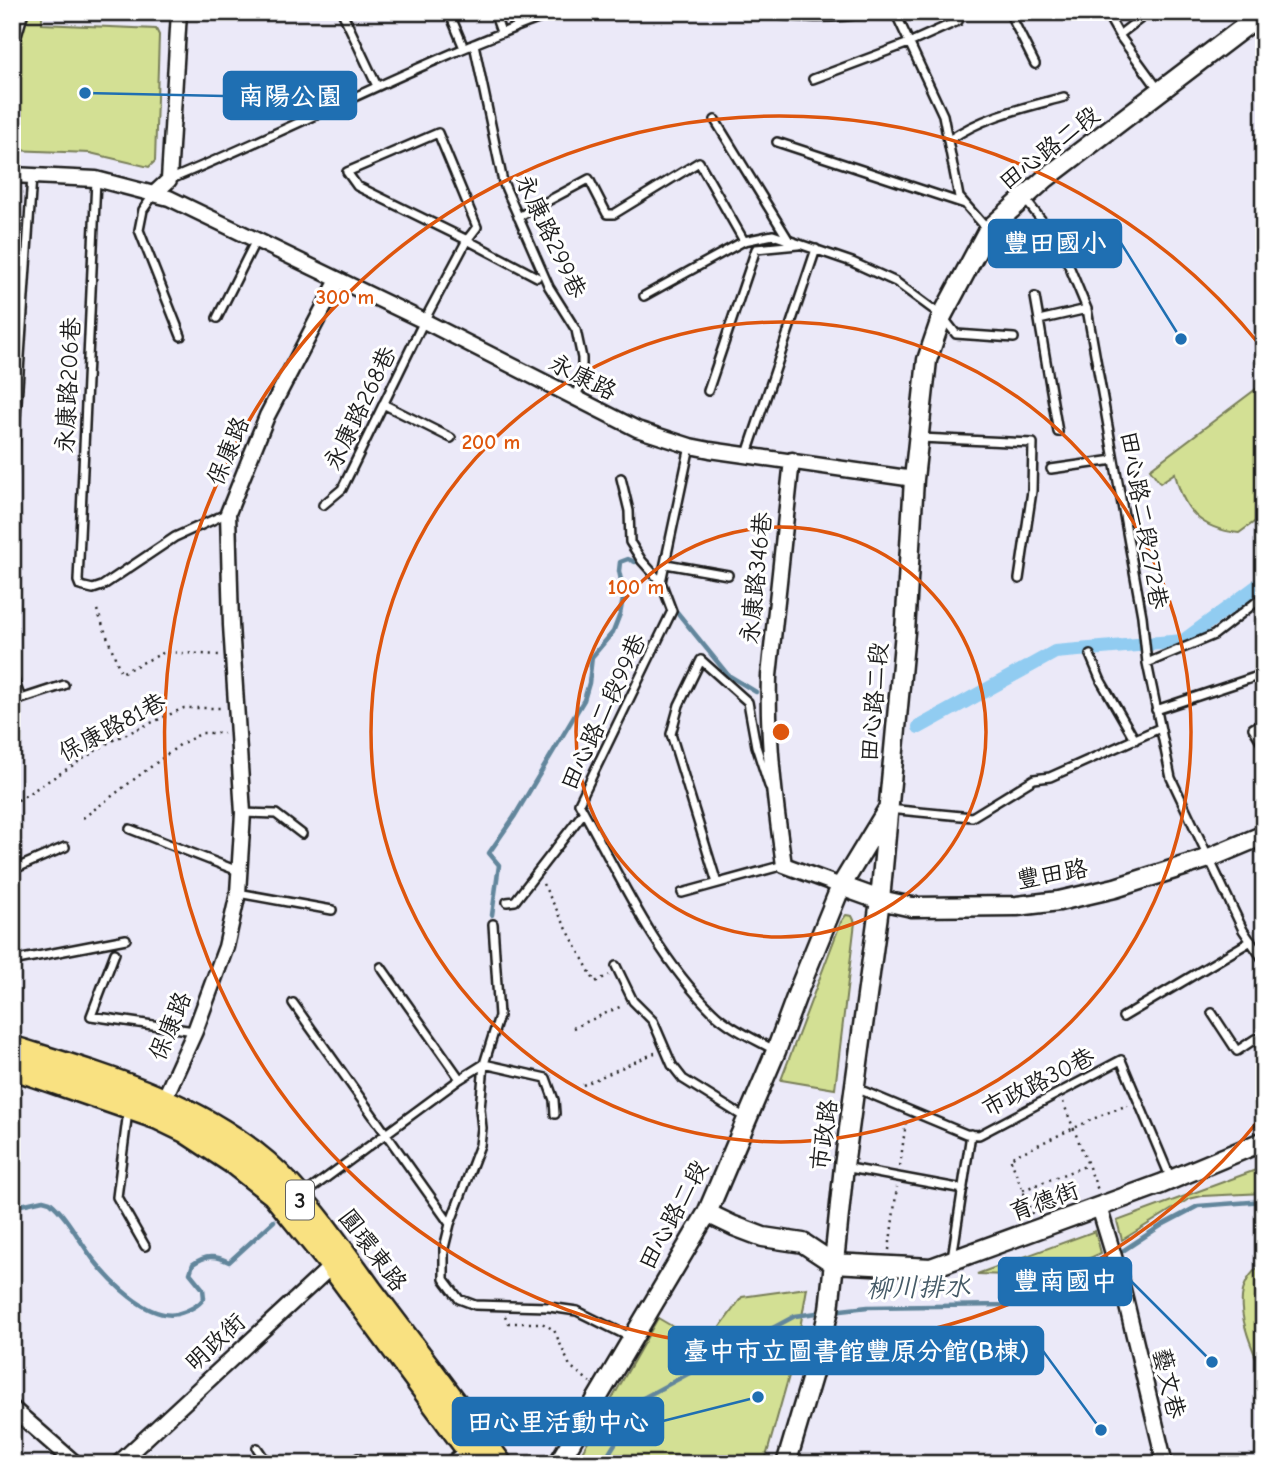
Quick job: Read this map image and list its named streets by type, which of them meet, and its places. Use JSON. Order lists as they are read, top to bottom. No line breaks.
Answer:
{"streets":{"main road":["3","圓環東路"],"street":["田心路二段","永康路","保康路","永康路346巷","豐田路","市政路","育德街","明政街","藝文巷"],"lane":["永康路299巷","永康路206巷","永康路268巷","田心路二段272巷","田心路二段99巷","市政路30巷"],"path":["保康路81巷"]},"crossings":[["田心路二段","永康路"],["田心路二段","田心路二段272巷"],["田心路二段","田心路二段99巷"],["田心路二段","豐田路"],["田心路二段","市政路"],["永康路299巷","永康路"],["永康路","永康路206巷"],["永康路","永康路268巷"],["永康路","保康路"],["永康路","永康路346巷"],["永康路206巷","保康路"],["保康路","保康路81巷"],["保康路","圓環東路"],["田心路二段272巷","豐田路"],["豐田路","市政路"],["市政路30巷","市政路"],["市政路","育德街"],["育德街","藝文巷"],["圓環東路","明政街"]],"water":["柳川排水"],"places":["南陽公園","豐田國小","豐南國中","田心里活動中心","臺中市立圖書館豐原分館(B棟)"],"rings":["300 m","200 m","100 m"]}
